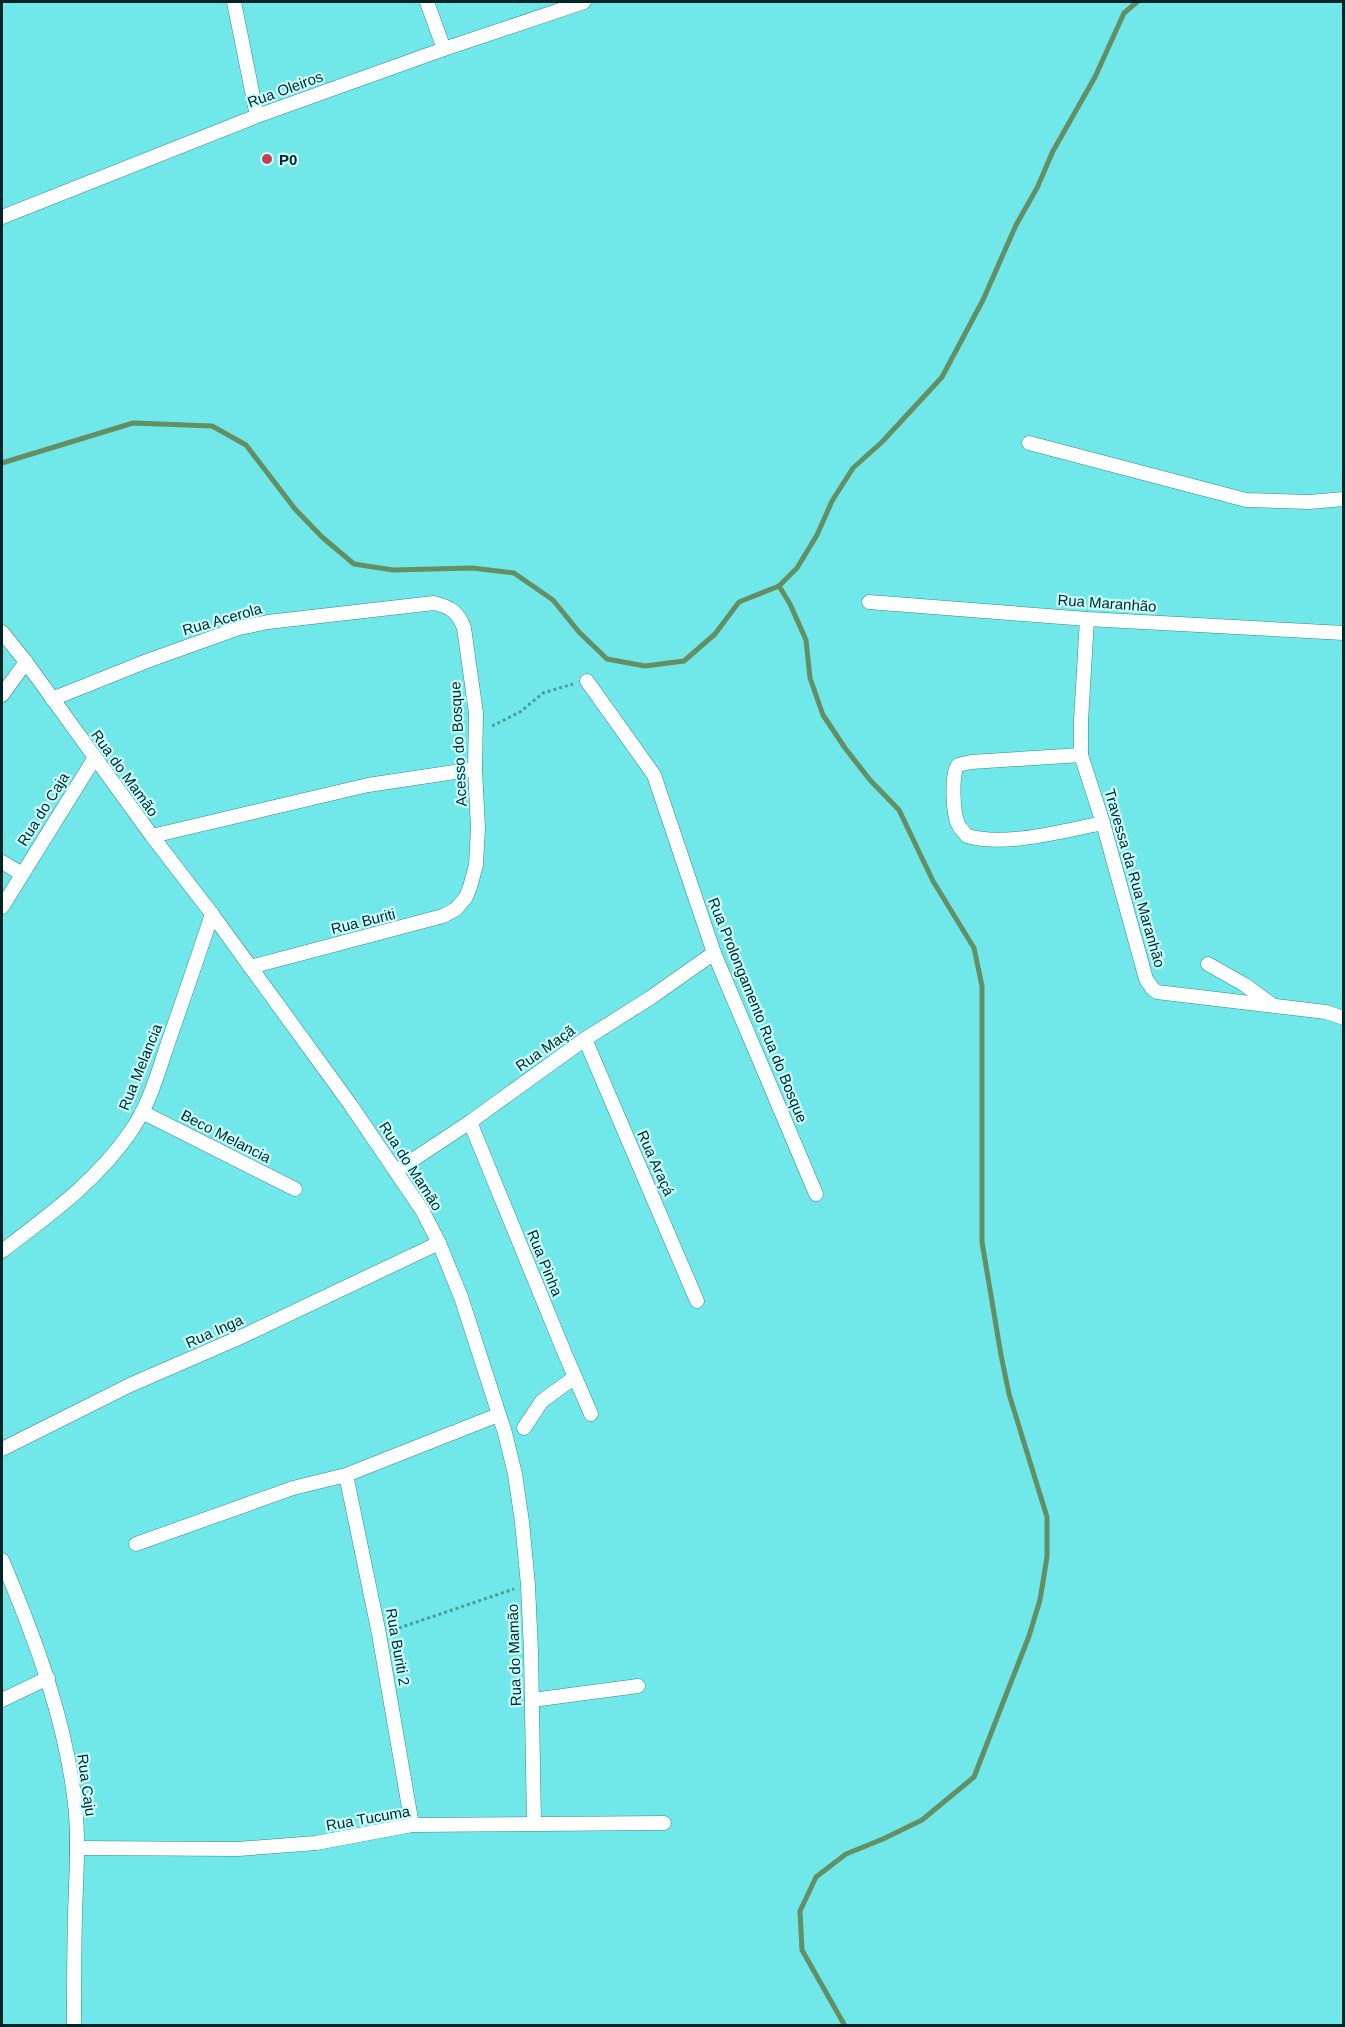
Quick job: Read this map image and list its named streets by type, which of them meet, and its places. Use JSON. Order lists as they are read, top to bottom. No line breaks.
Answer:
{"streets":{"street":["Rua Oleiros","Rua Maranhão","Rua Acerola","Acesso do Bosque","Rua do Mamão","Rua do Caja","Travessa da Rua Maranhão","Rua Buriti","Rua Prolongamento Rua do Bosque","Rua Maçã","Rua Melancia","Beco Melancia","Rua Araçá","Rua Pinha","Rua Inga","Rua Buriti 2","Rua Caju","Rua Tucuma"]},"crossings":[["Rua Maranhão","Travessa da Rua Maranhão"],["Rua Acerola","Acesso do Bosque"],["Rua Acerola","Rua do Mamão"],["Acesso do Bosque","Rua Buriti"],["Rua do Mamão","Rua do Caja"],["Rua do Mamão","Rua Buriti"],["Rua do Mamão","Rua Maçã"],["Rua do Mamão","Rua Melancia"],["Rua do Mamão","Rua Inga"],["Rua do Mamão","Rua Tucuma"],["Rua Prolongamento Rua do Bosque","Rua Maçã"],["Rua Maçã","Rua Araçá"],["Rua Maçã","Rua Pinha"],["Rua Melancia","Beco Melancia"],["Rua Buriti 2","Rua Tucuma"],["Rua Caju","Rua Tucuma"]],"places":["P0"]}
